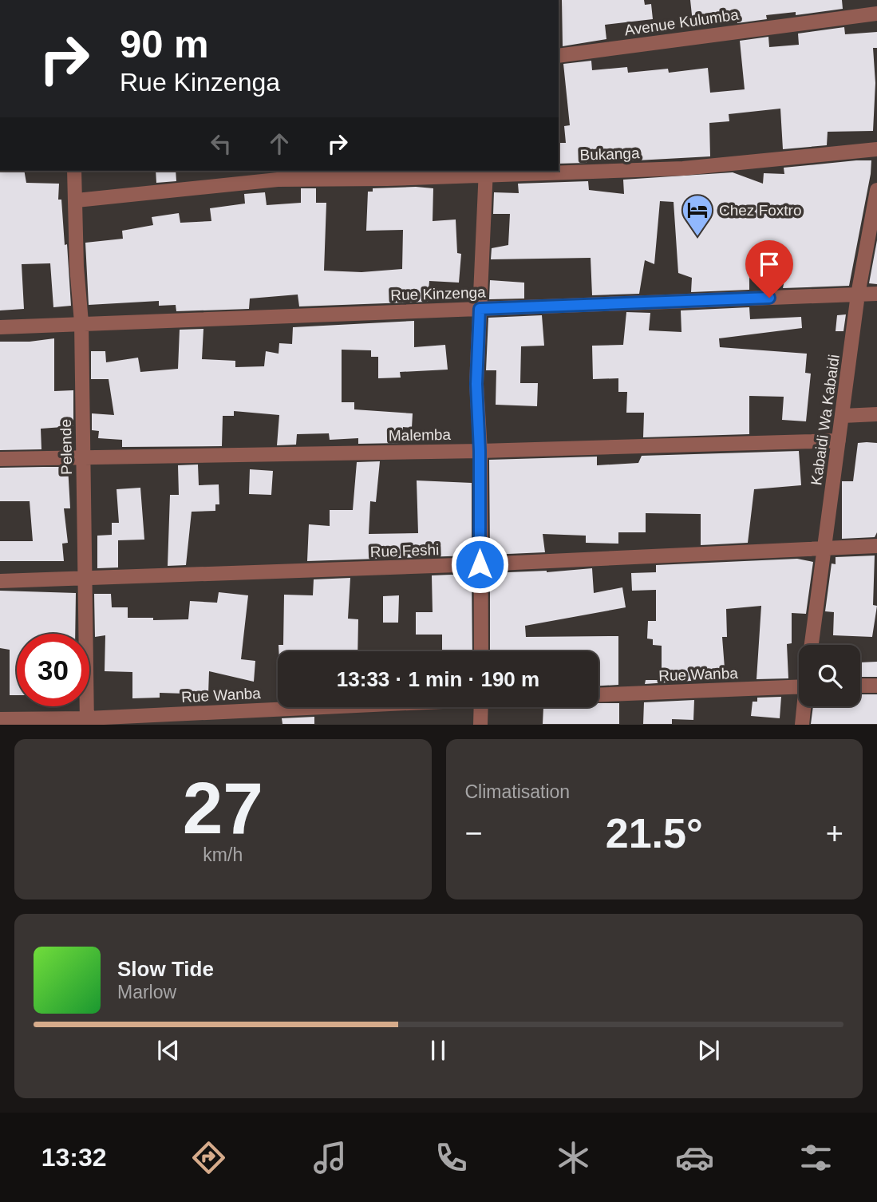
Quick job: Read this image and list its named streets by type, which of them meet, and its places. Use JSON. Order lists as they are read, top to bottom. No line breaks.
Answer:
{"streets":{"street":["Avenue Kulumba","Bukanga","Rue Kinzenga","Kabaidi Wa Kabaidi","Malemba","Pelende","Rue Feshi","Rue Wanba"]},"crossings":[["Bukanga","Pelende"],["Rue Kinzenga","Kabaidi Wa Kabaidi"],["Rue Kinzenga","Pelende"],["Kabaidi Wa Kabaidi","Malemba"],["Kabaidi Wa Kabaidi","Rue Feshi"],["Malemba","Pelende"],["Pelende","Rue Feshi"],["Pelende","Rue Wanba"]],"places":{"hotel":["Chez Foxtro"]},"page":{"turn":["90 m","Rue Kinzenga"],"limit":"30","trip":"13:33 · 1 min · 190 m","tile":[["27","km/h"],"Climatisation"],"heat":["−","21.5°","+"],"song":["Slow Tide","Marlow"],"tabs":"13:32"}}
